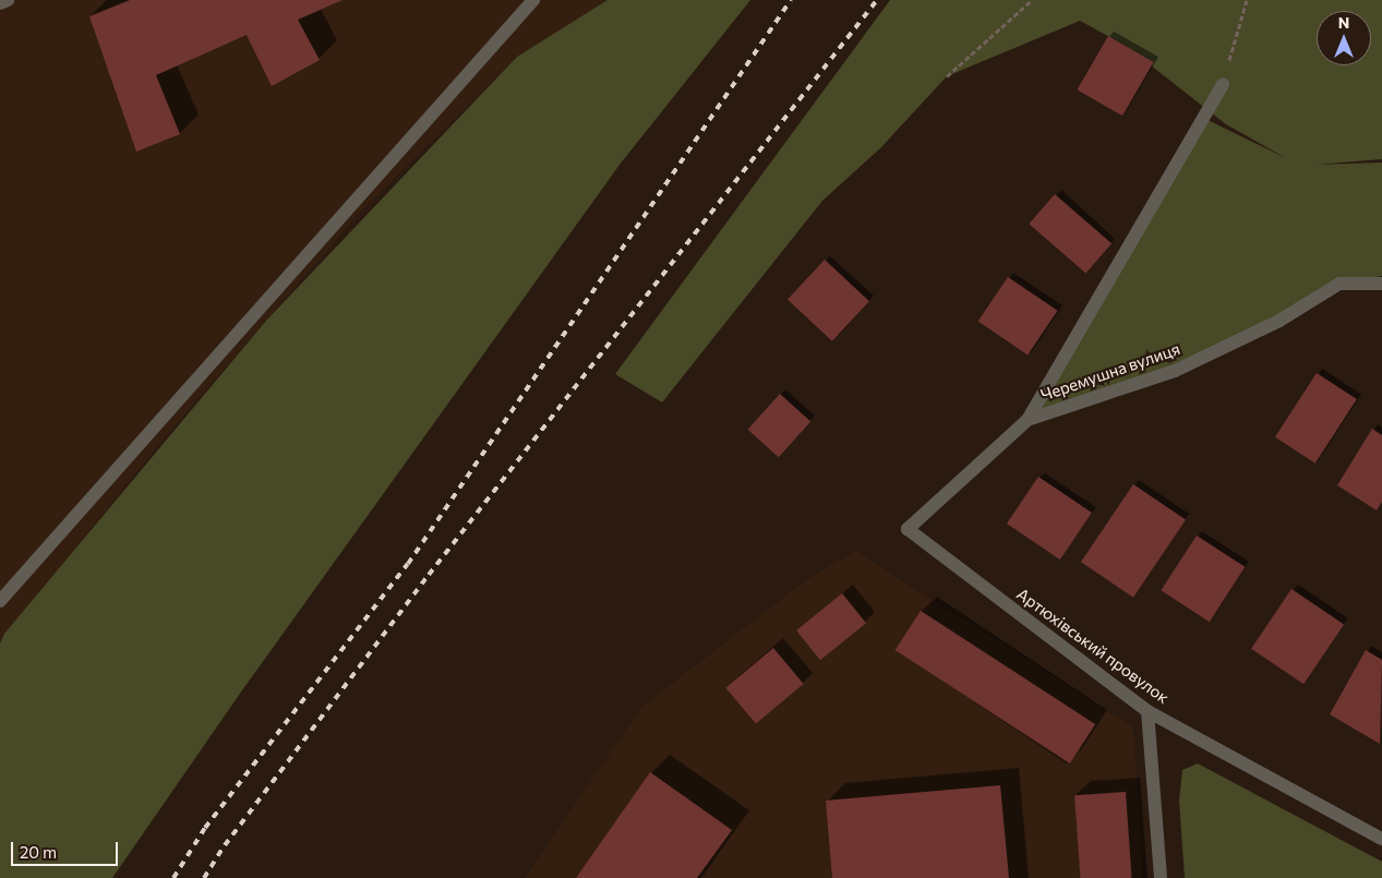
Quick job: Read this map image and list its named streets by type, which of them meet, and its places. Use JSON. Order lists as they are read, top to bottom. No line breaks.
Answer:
{"streets":{"street":["Черемушна вулиця","Артюхівський провулок"]},"crossings":[["Черемушна вулиця","Артюхівський провулок"]],"scale_bar":"20 m","north":"top"}
